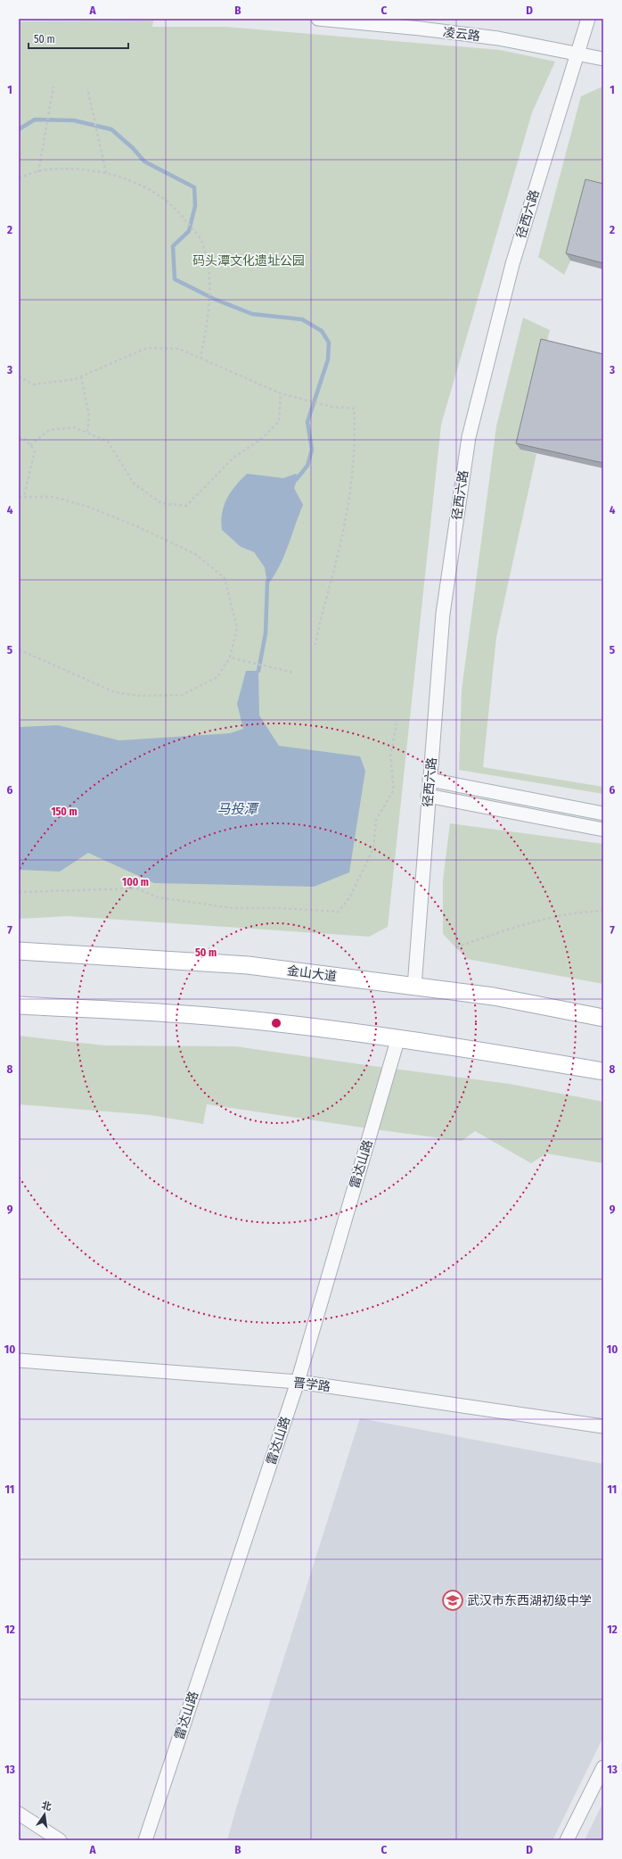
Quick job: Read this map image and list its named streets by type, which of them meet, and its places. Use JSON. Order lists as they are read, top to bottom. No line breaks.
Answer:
{"streets":{"main road":["金山大道"],"street":["凌云路","径西六路","雷达山路","晋学路"]},"crossings":[["凌云路","径西六路"],["径西六路","金山大道"],["雷达山路","晋学路"]],"water":["马投潭"],"parks":["码头潭文化遗址公园"],"places":{"school or university":["武汉市东西湖初级中学"]},"scale_bar":"50 m","north":"top","grid":{"columns":["A","B","C","D"],"rows":["1","2","3","4","5","6","7","8","9","10","11","12","13"]},"rings":["150 m","100 m","50 m"]}
